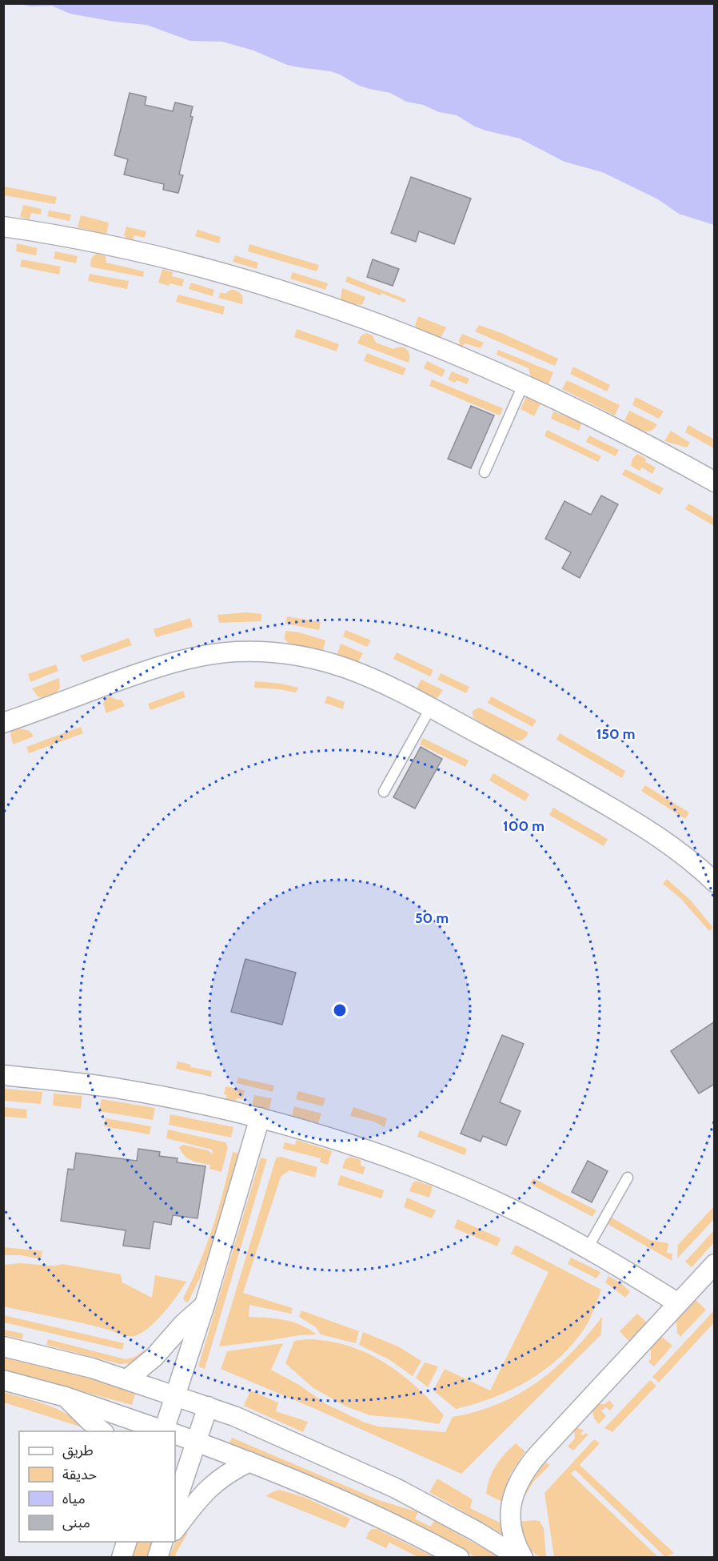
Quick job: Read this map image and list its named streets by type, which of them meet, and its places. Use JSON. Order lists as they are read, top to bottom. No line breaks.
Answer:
{"legend":["طريق","حديقة","مياه","مبنى"],"rings":["150 m","100 m","50 m"]}
